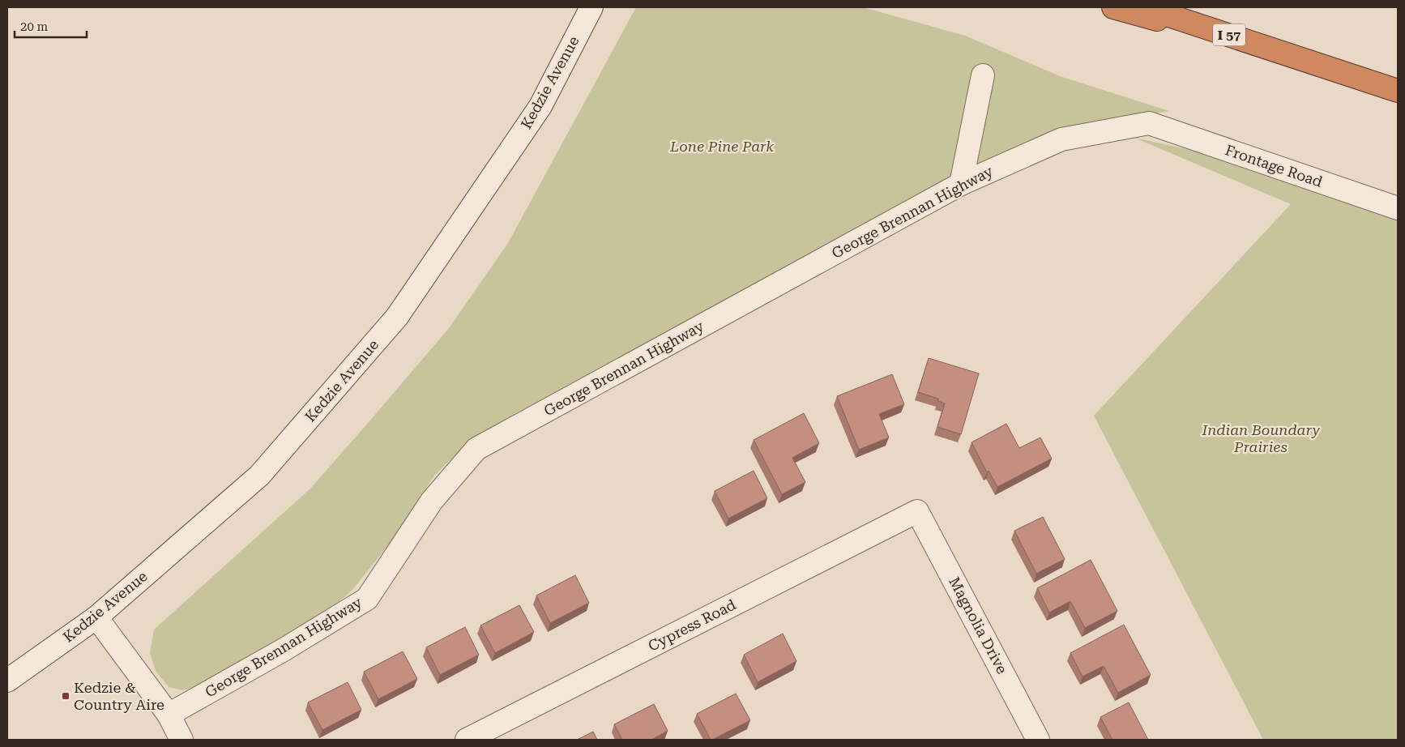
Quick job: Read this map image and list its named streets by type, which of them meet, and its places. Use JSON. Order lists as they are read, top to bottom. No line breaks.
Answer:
{"streets":{"highway":["I 57"],"street":["Kedzie Avenue","Frontage Road","George Brennan Highway","Cypress Road","Magnolia Drive"]},"crossings":[["Frontage Road","George Brennan Highway"],["Cypress Road","Magnolia Drive"]],"parks":["Lone Pine Park","Indian Boundary Prairies"],"places":{"transit":["Kedzie & Country Aire"]},"scale_bar":"20 m"}
